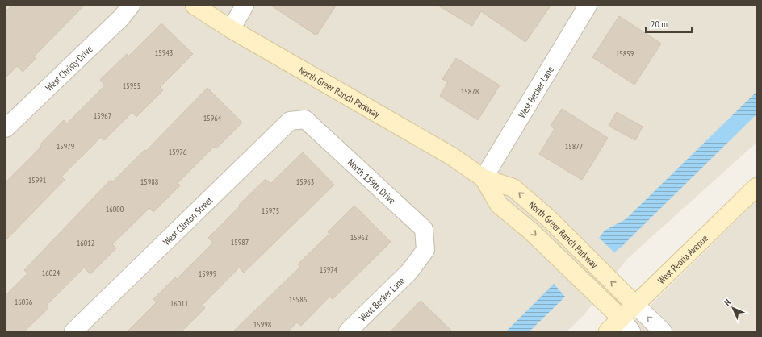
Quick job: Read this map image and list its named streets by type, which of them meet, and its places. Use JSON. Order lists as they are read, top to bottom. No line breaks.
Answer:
{"streets":{"street":["West Christy Drive","North Greer Ranch Parkway","West Becker Lane","North 159th Drive","West Clinton Street","West Peoria Avenue"]},"crossings":[["North Greer Ranch Parkway","West Becker Lane"],["North Greer Ranch Parkway","West Peoria Avenue"],["West Becker Lane","North 159th Drive"],["North 159th Drive","West Clinton Street"]],"house_numbers":["15943","15859","15955","15878","15967","15964","15979","15877","15976","15991","15988","15963","16000","15975","15962","15987","16012","15974","16024","15999","15986","16036","16011","15998"],"scale_bar":"20 m","north":"top left"}
